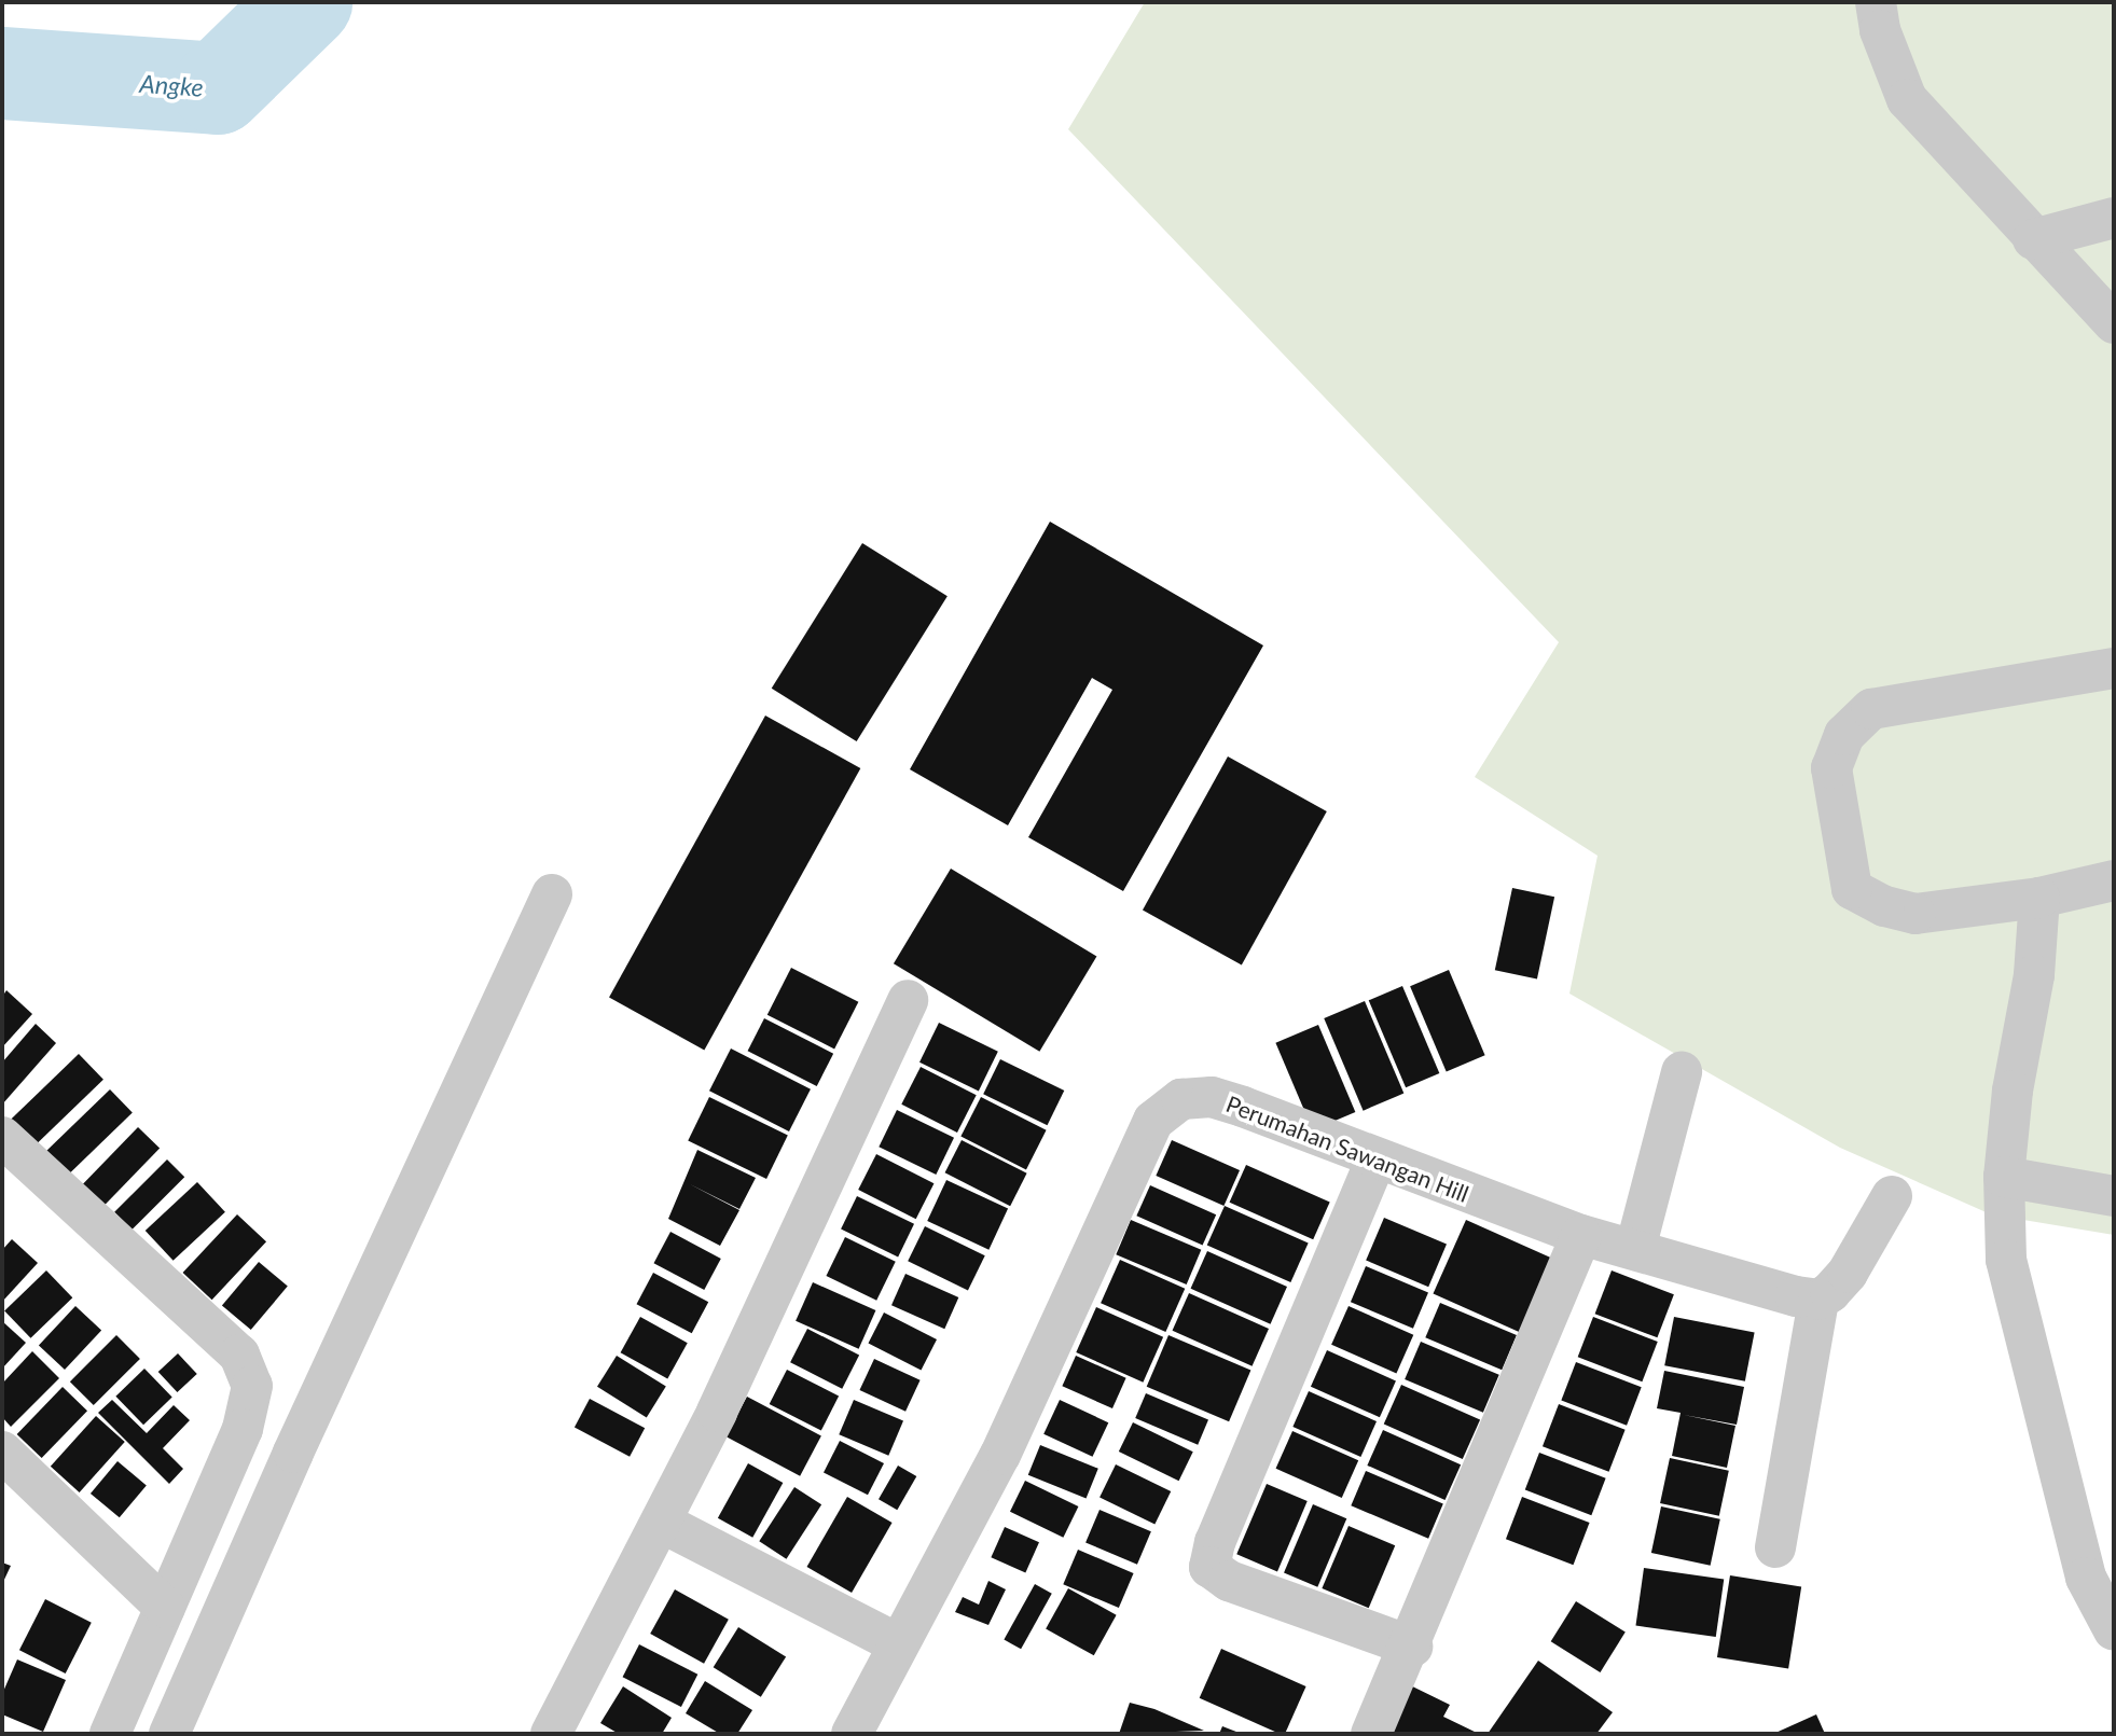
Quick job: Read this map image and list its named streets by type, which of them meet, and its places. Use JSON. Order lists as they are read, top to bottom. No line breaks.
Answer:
{"streets":{"street":["Perumahan Sawangan Hill"]},"water":["Angke"]}
